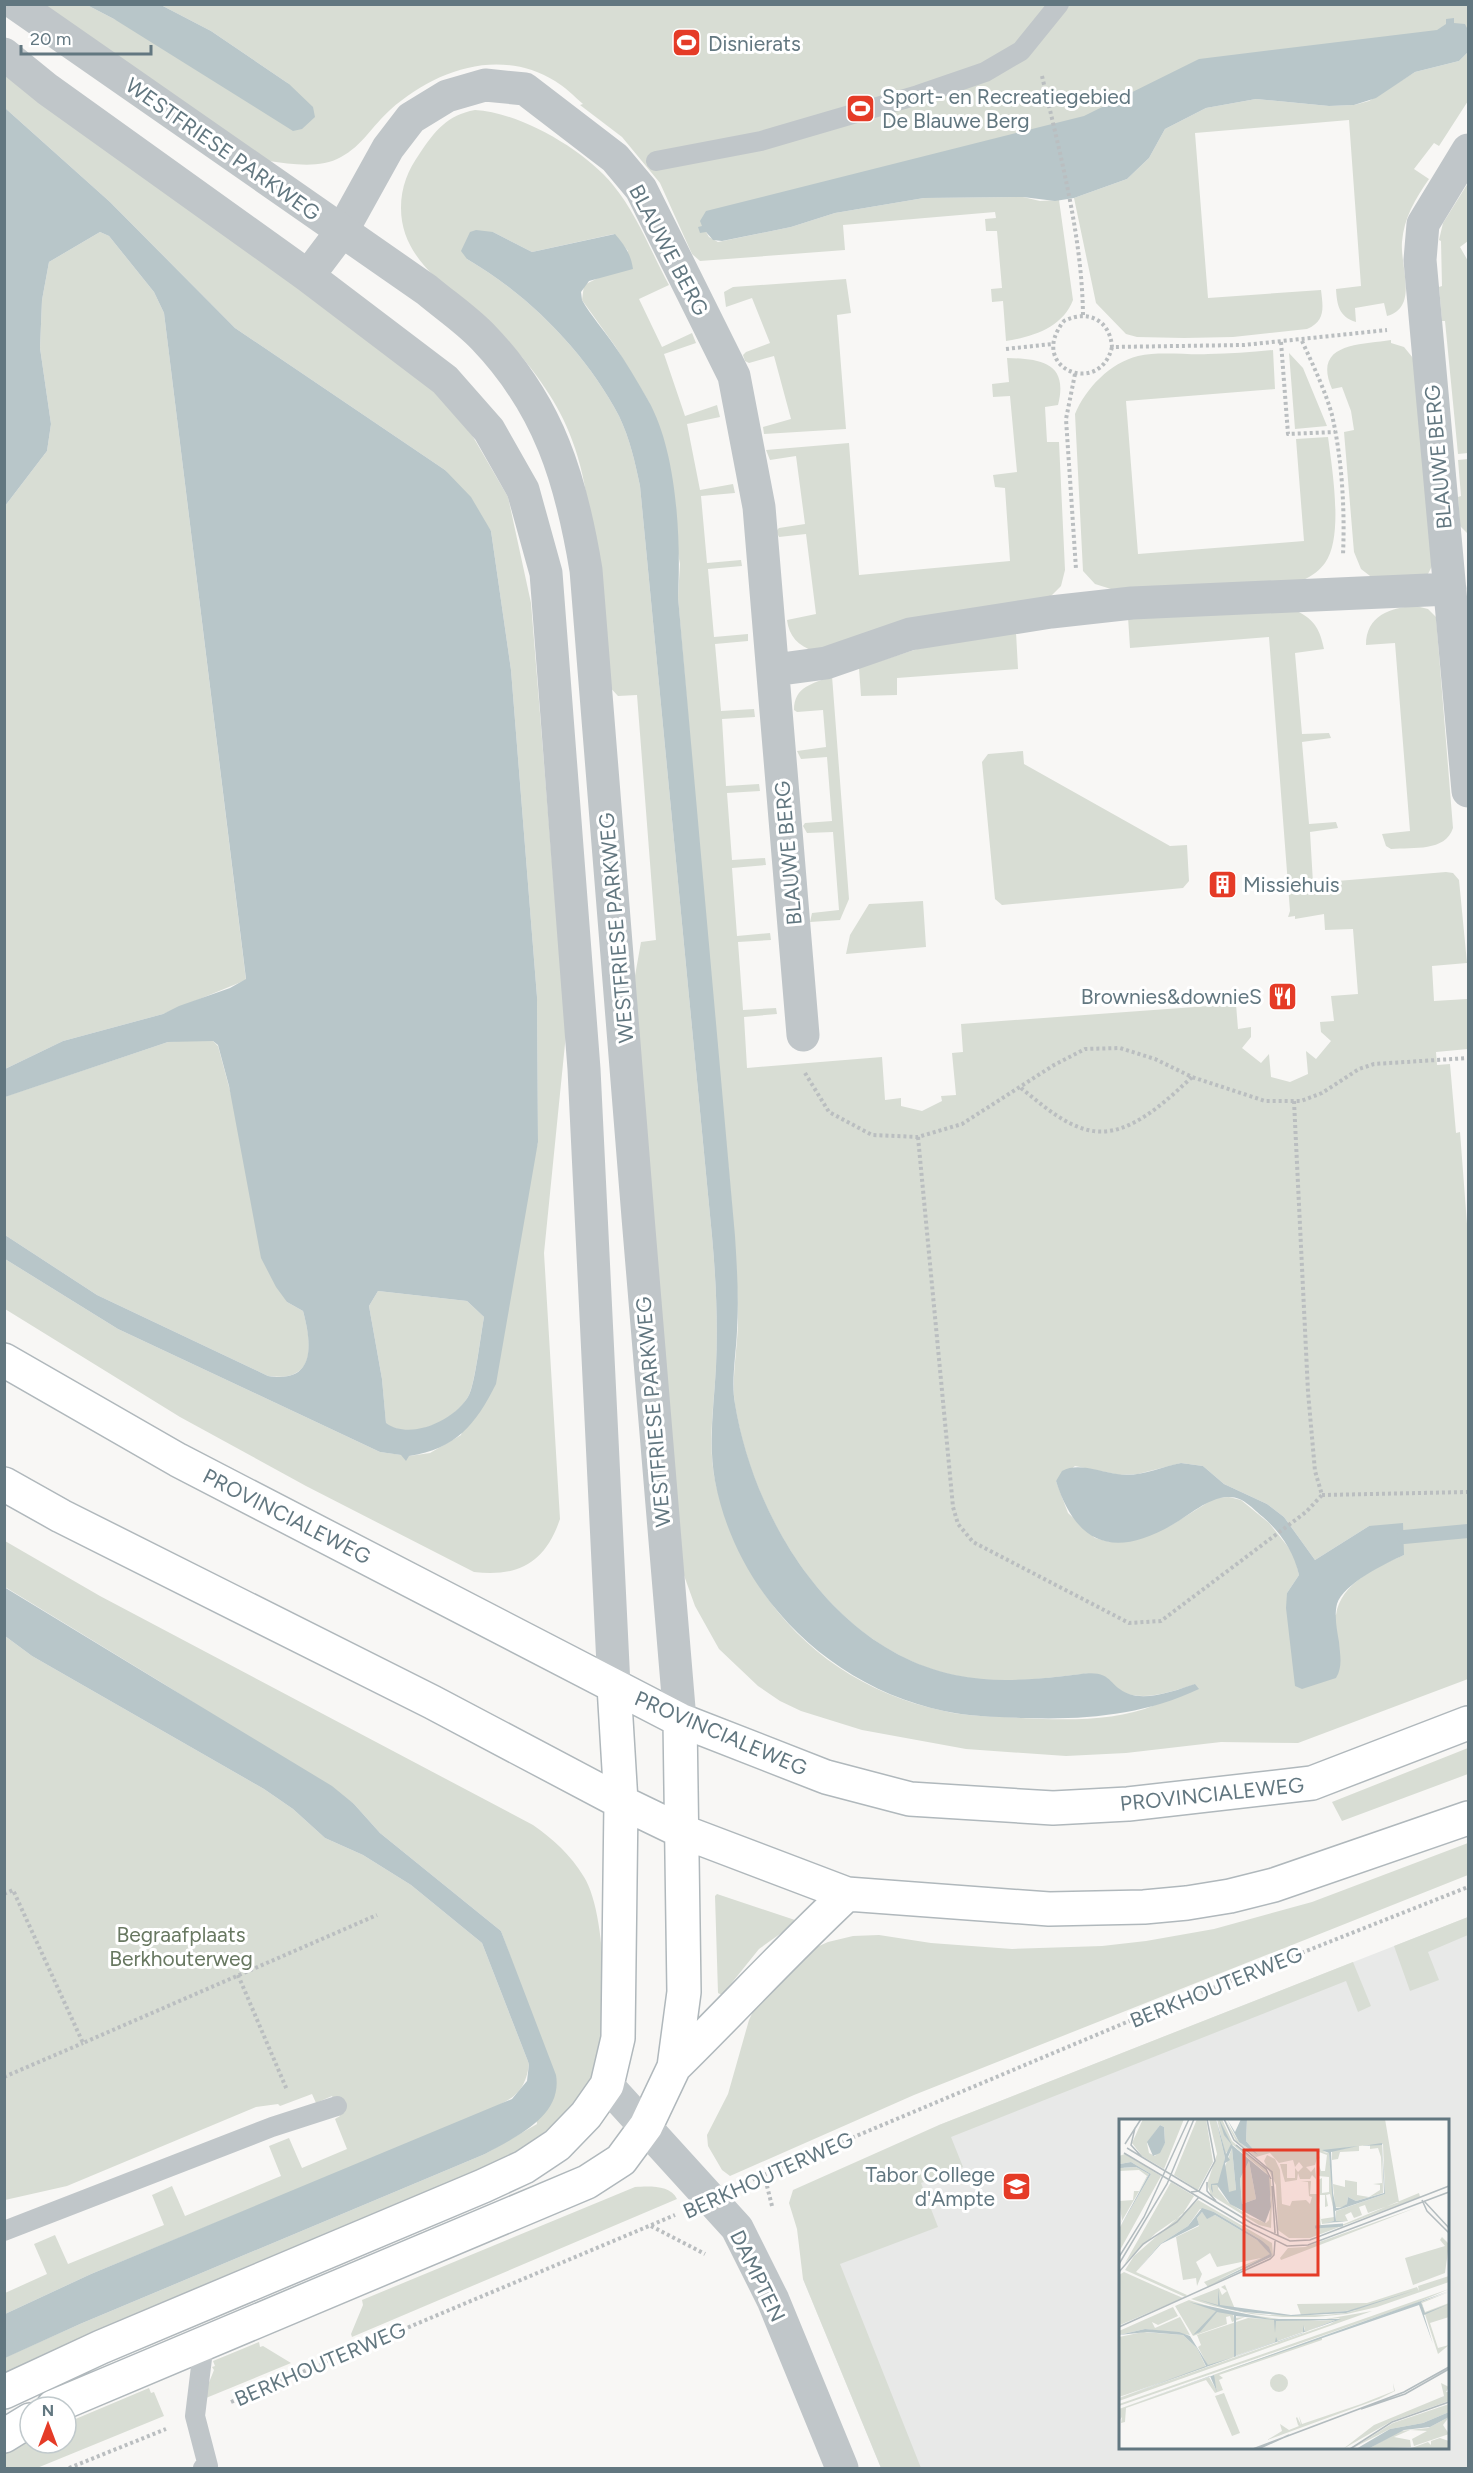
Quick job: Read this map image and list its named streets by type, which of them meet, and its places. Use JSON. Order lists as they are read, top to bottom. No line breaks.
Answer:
{"streets":{"main road":["PROVINCIALEWEG"],"street":["WESTFRIESE PARKWEG","BLAUWE BERG","DAMPTEN"],"path":["BERKHOUTERWEG"]},"crossings":[["WESTFRIESE PARKWEG","BLAUWE BERG"],["WESTFRIESE PARKWEG","PROVINCIALEWEG"],["BERKHOUTERWEG","DAMPTEN"]],"parks":["Begraafplaats Berkhouterweg"],"places":{"sports":["Disnierats","Sport- en Recreatiegebied De Blauwe Berg"],"building":["Missiehuis"],"restaurant":["Brownies&downieS"],"school or university":["Tabor College d'Ampte"]},"scale_bar":"20 m","north":"top"}
